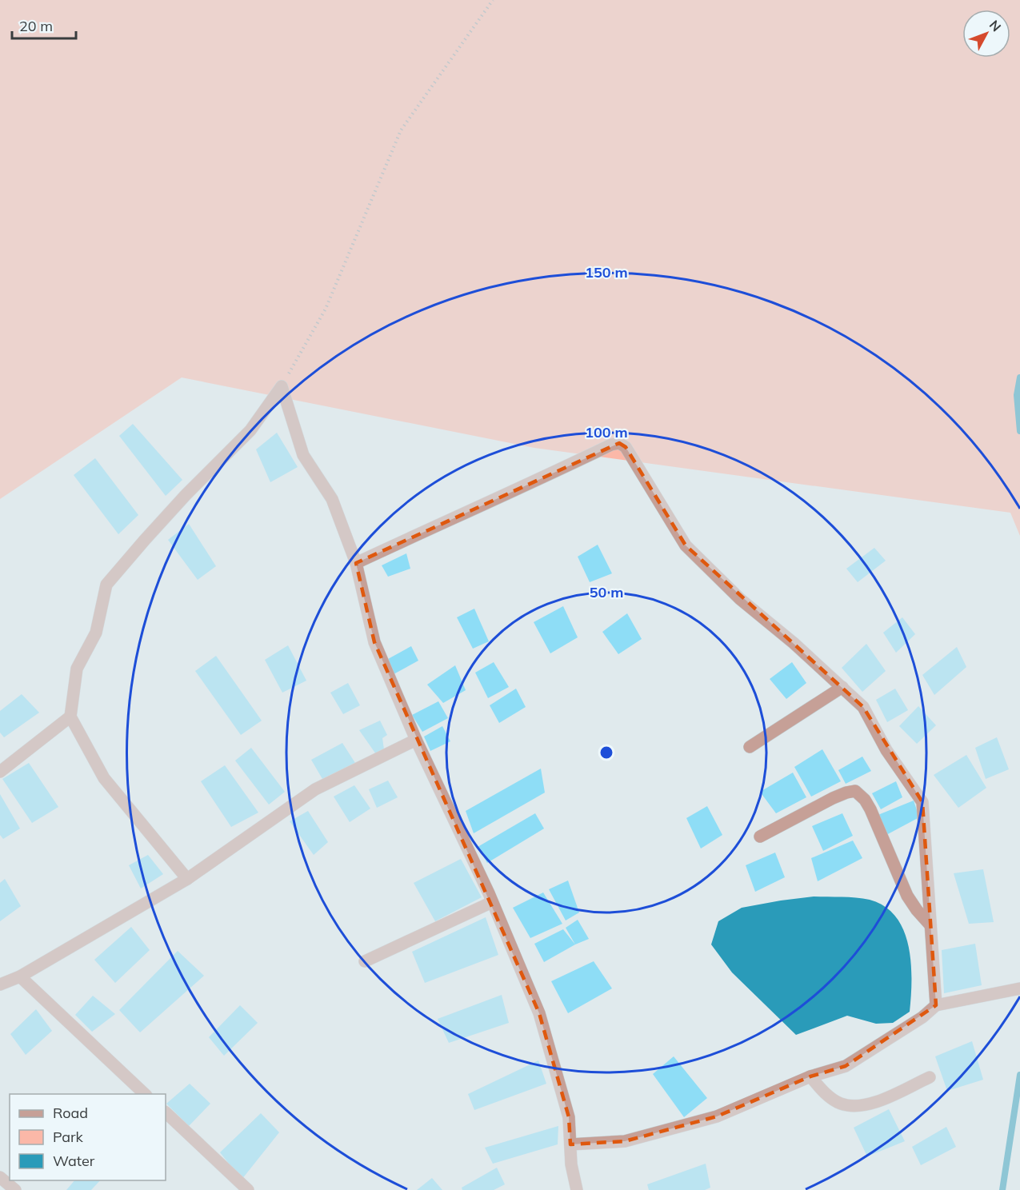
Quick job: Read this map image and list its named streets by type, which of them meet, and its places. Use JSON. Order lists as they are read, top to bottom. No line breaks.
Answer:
{"legend":["Road","Park","Water"],"scale_bar":"20 m","north":"top right","rings":["150 m","100 m","50 m"]}
